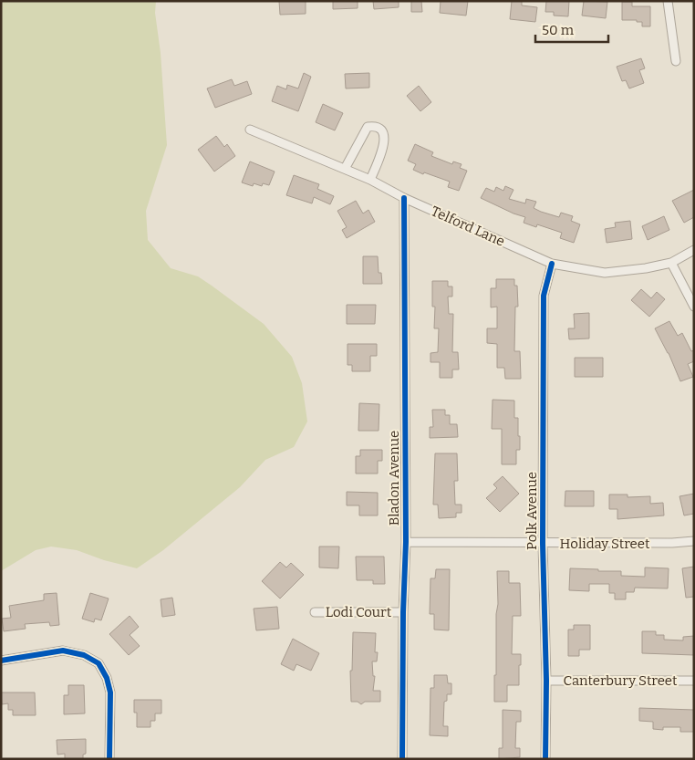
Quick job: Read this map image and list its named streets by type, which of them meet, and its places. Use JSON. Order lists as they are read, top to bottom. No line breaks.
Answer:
{"streets":{"street":["Telford Lane","Bladon Avenue","Polk Avenue","Holiday Street","Lodi Court","Canterbury Street"]},"crossings":[["Telford Lane","Bladon Avenue"],["Telford Lane","Polk Avenue"],["Bladon Avenue","Holiday Street"],["Bladon Avenue","Lodi Court"],["Polk Avenue","Holiday Street"],["Polk Avenue","Canterbury Street"]],"scale_bar":"50 m"}
